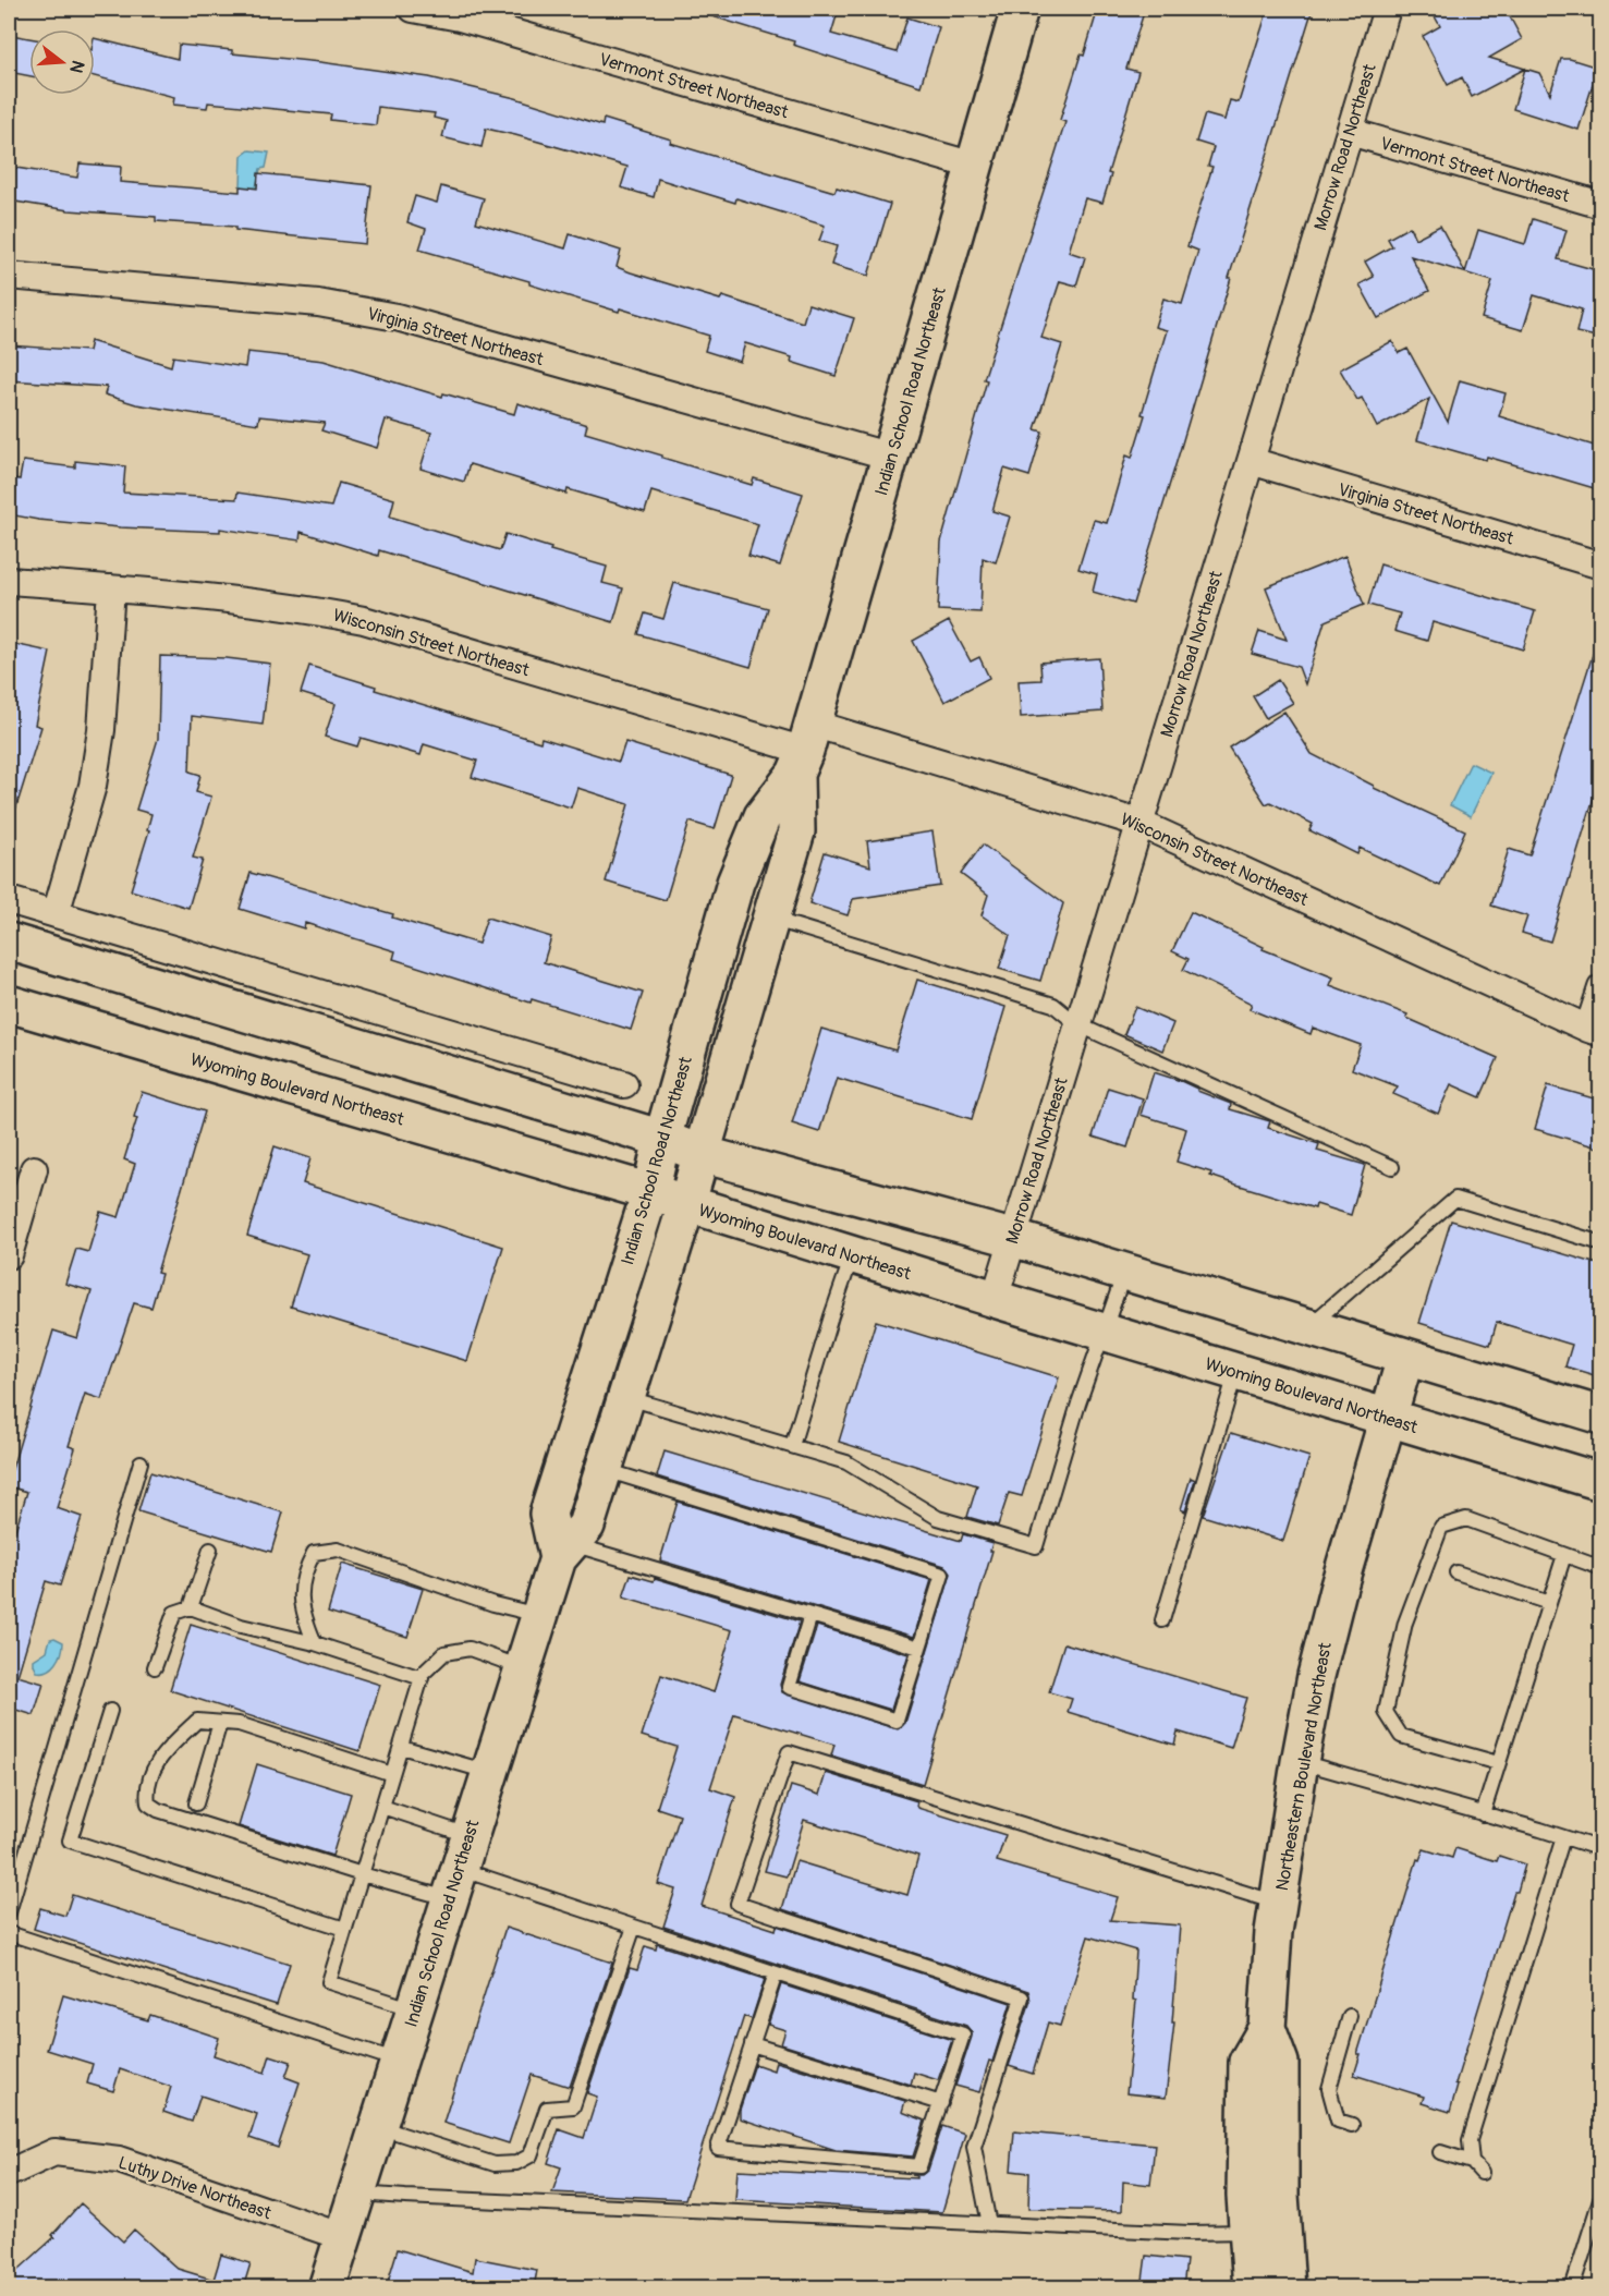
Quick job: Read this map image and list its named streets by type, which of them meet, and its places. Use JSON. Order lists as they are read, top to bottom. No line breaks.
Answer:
{"streets":{"street":["Vermont Street Northeast","Morrow Road Northeast","Virginia Street Northeast","Indian School Road Northeast","Wisconsin Street Northeast","Wyoming Boulevard Northeast","Northeastern Boulevard Northeast","Luthy Drive Northeast"]},"crossings":[["Vermont Street Northeast","Morrow Road Northeast"],["Vermont Street Northeast","Indian School Road Northeast"],["Morrow Road Northeast","Virginia Street Northeast"],["Morrow Road Northeast","Wisconsin Street Northeast"],["Morrow Road Northeast","Wyoming Boulevard Northeast"],["Virginia Street Northeast","Indian School Road Northeast"],["Indian School Road Northeast","Wisconsin Street Northeast"],["Indian School Road Northeast","Wyoming Boulevard Northeast"],["Indian School Road Northeast","Luthy Drive Northeast"],["Wyoming Boulevard Northeast","Northeastern Boulevard Northeast"]],"north":"right"}
